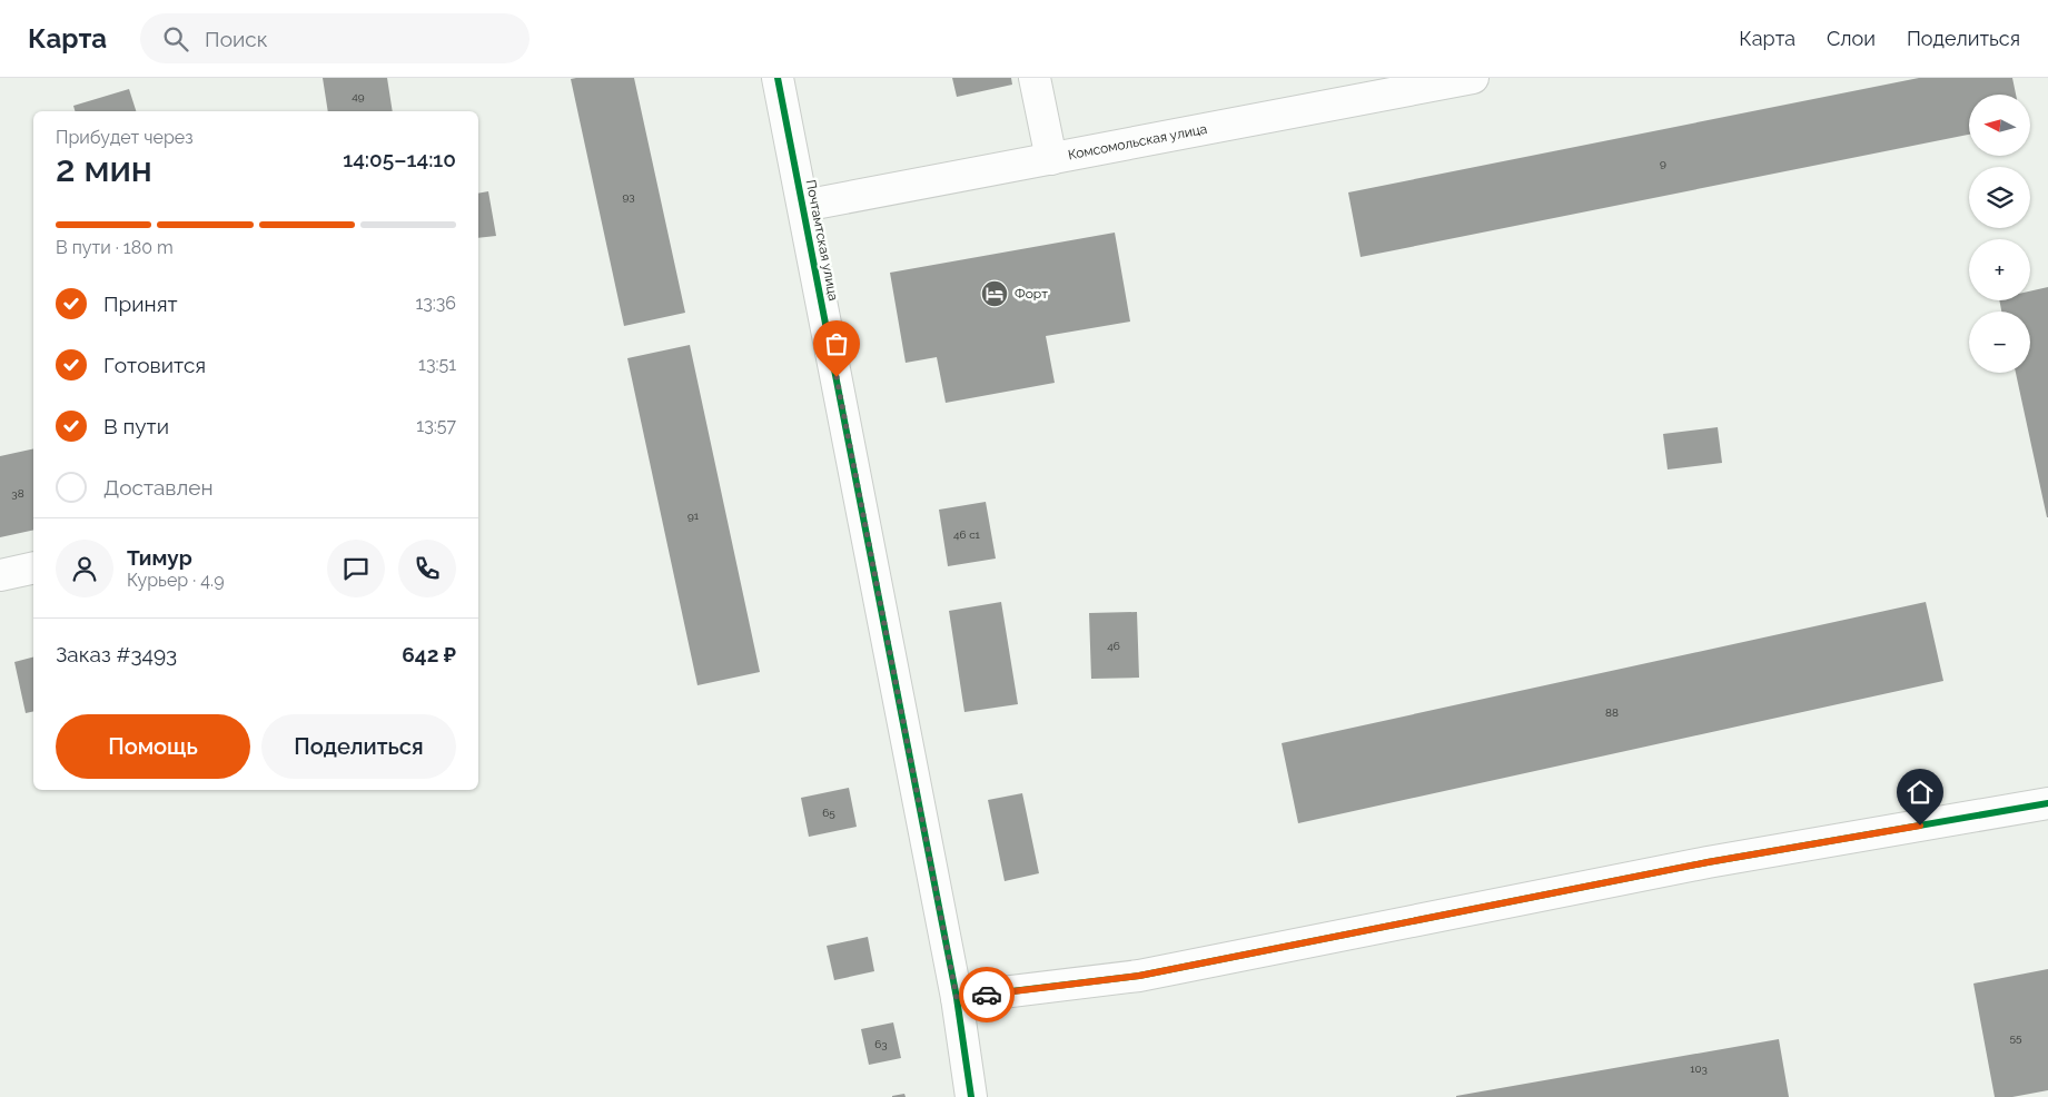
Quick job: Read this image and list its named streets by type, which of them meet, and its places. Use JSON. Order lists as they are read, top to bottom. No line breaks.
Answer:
{"streets":{"street":["Комсомольская улица","Почтамтская улица"]},"crossings":[["Комсомольская улица","Почтамтская улица"]],"places":{"hotel":["Форт"]},"house_numbers":["49","9","93","38","91","46 с1","46","88","65","55","63","103"],"north":"left","page":{"header":"Карта","search":"Поиск","nav":["Карта","Слои","Поделиться"],"map_buttons":["+","−"],"heading":["2 мин","Прибудет через","14:05–14:10"],"panel":["Тимур","Курьер · 4.9","Заказ #3493","642 ₽"],"bar":"В пути · 180 m","list":[["Принят","13:36"],["Готовится","13:51"],["В пути","13:57"],"Доставлен"],"buttons":["Помощь","Поделиться"]}}
